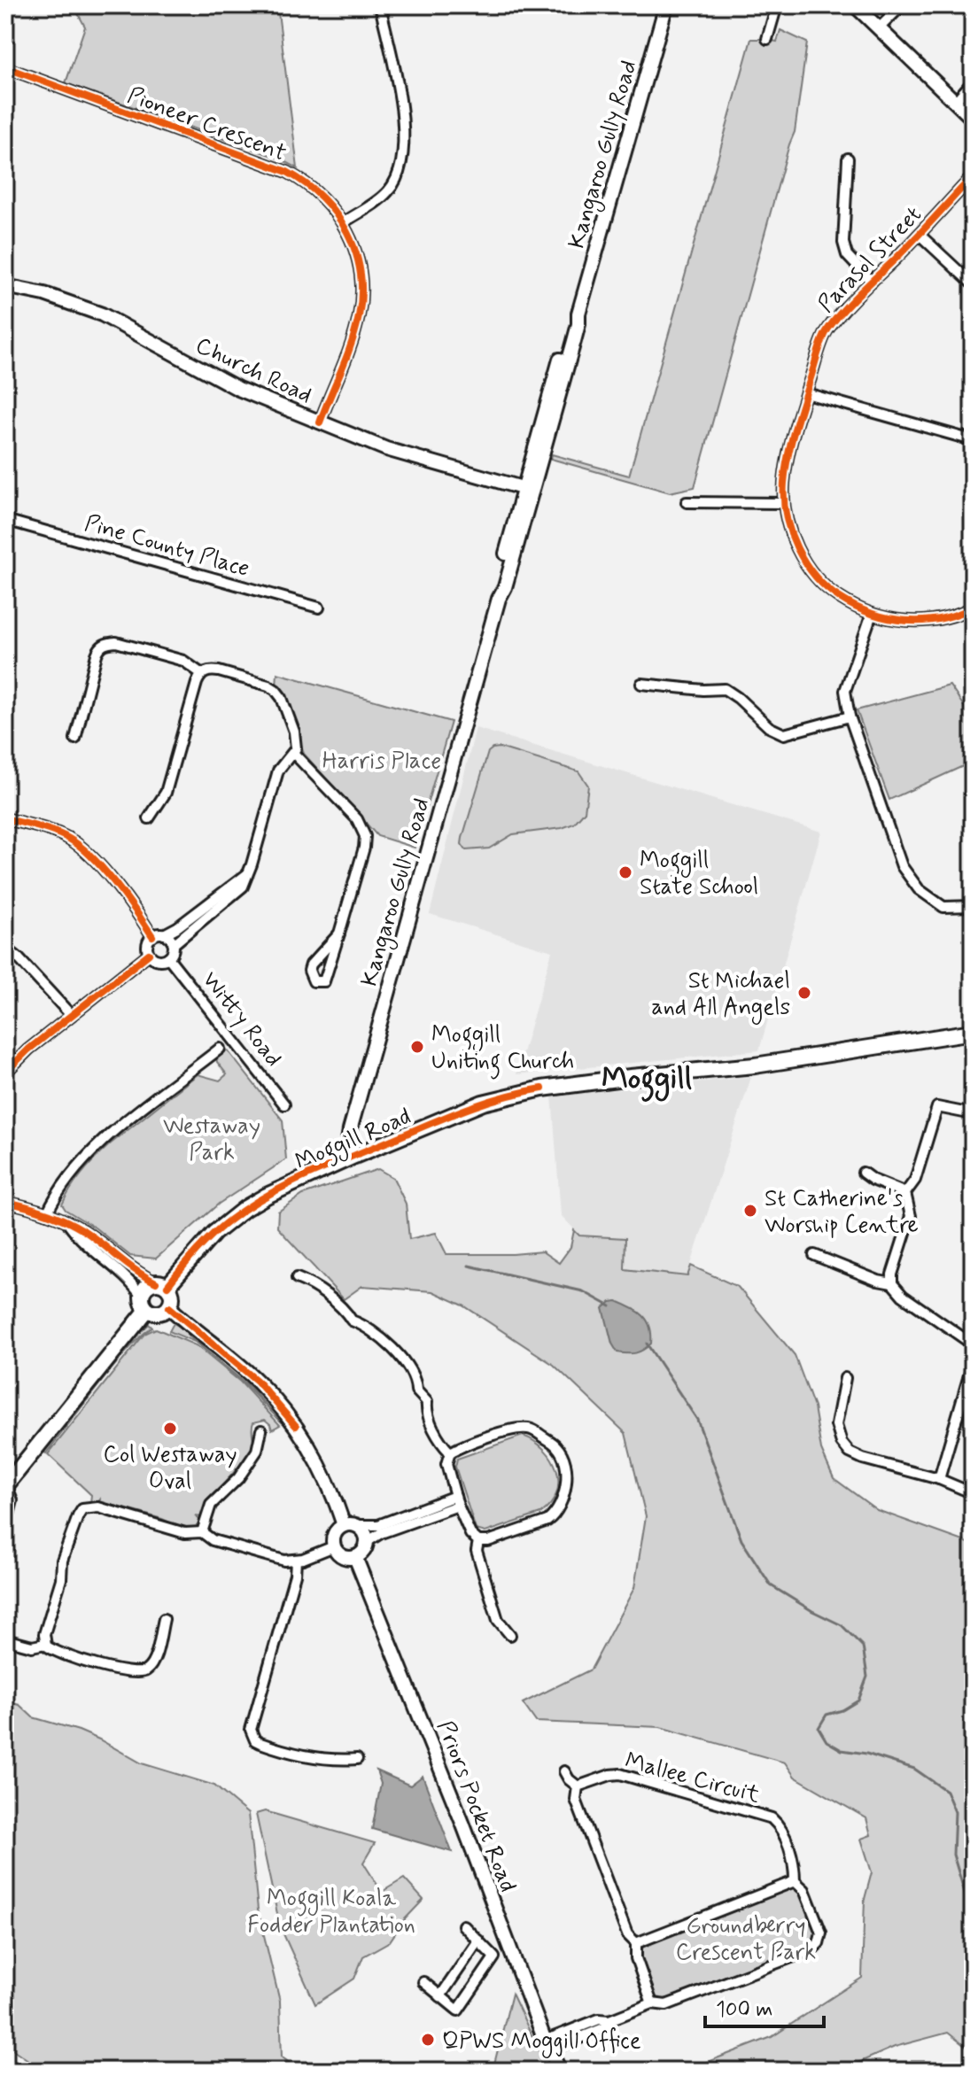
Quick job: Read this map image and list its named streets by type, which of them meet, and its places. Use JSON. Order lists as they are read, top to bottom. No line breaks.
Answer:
{"streets":{"main road":["Kangaroo Gully Road","Church Road","Moggill Road","Priors Pocket Road"],"street":["Pioneer Crescent","Parasol Street","Pine County Place","Witty Road","Mallee Circuit"]},"crossings":[["Pioneer Crescent","Church Road"],["Kangaroo Gully Road","Church Road"],["Kangaroo Gully Road","Moggill Road"]],"districts":["Moggill"],"parks":["Harris Place","Westaway Park","Moggill Koala Fodder Plantation","Groundberry Crescent Park"],"places":["Moggill State School","St Michael and All Angels","Moggill Uniting Church","St Catherine's Worship Centre","Col Westaway Oval","QPWS Moggill Office"],"scale_bar":"100 m"}
